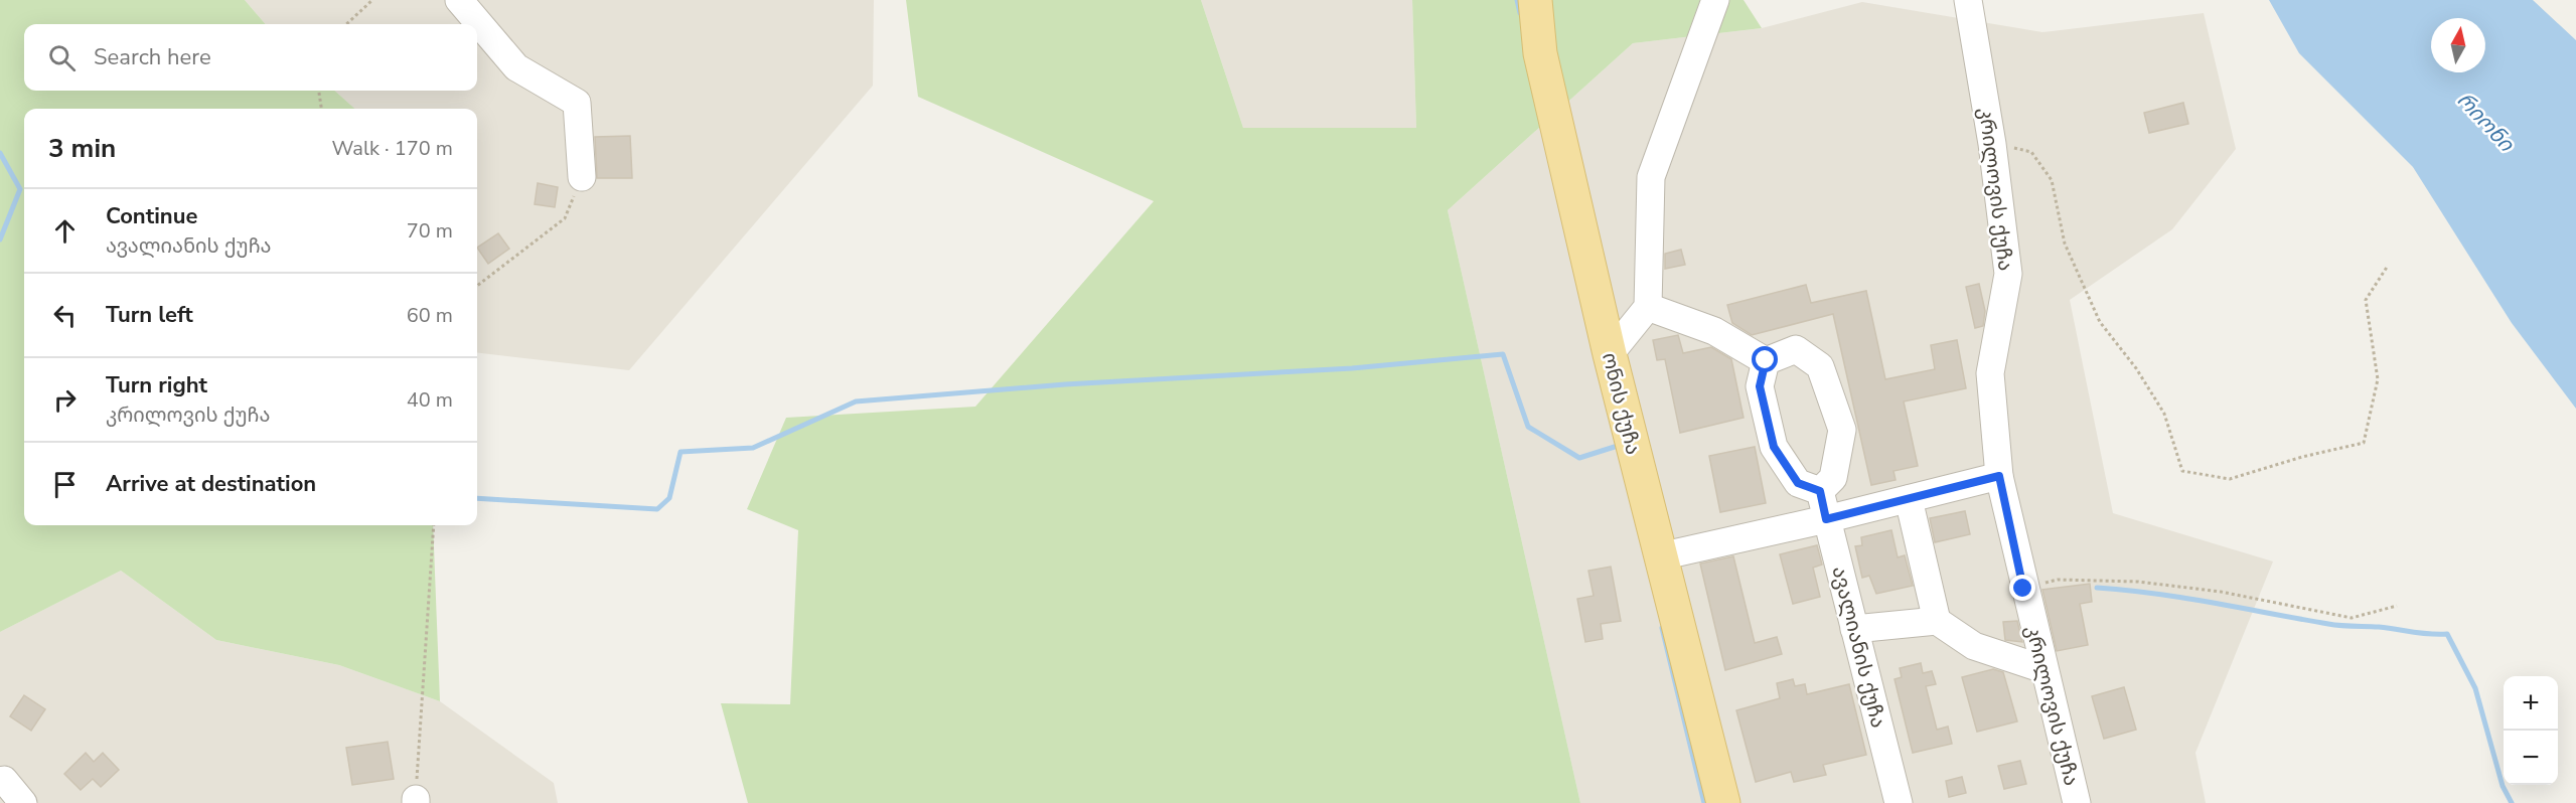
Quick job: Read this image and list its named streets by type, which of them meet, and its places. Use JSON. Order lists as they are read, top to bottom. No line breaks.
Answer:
{"streets":{"main road":["ონის ქუჩა"],"street":["კრილოვის ქუჩა","ავალიანის ქუჩა"]},"water":["რიონი"],"north":"top","page":{"search":"Search here","heading":["3 min","Walk · 170 m"],"list":[["Continue","ავალიანის ქუჩა","70 m"],["Turn left","60 m"],["Turn right","კრილოვის ქუჩა","40 m"],"Arrive at destination"],"map_buttons":["+","−"]}}
